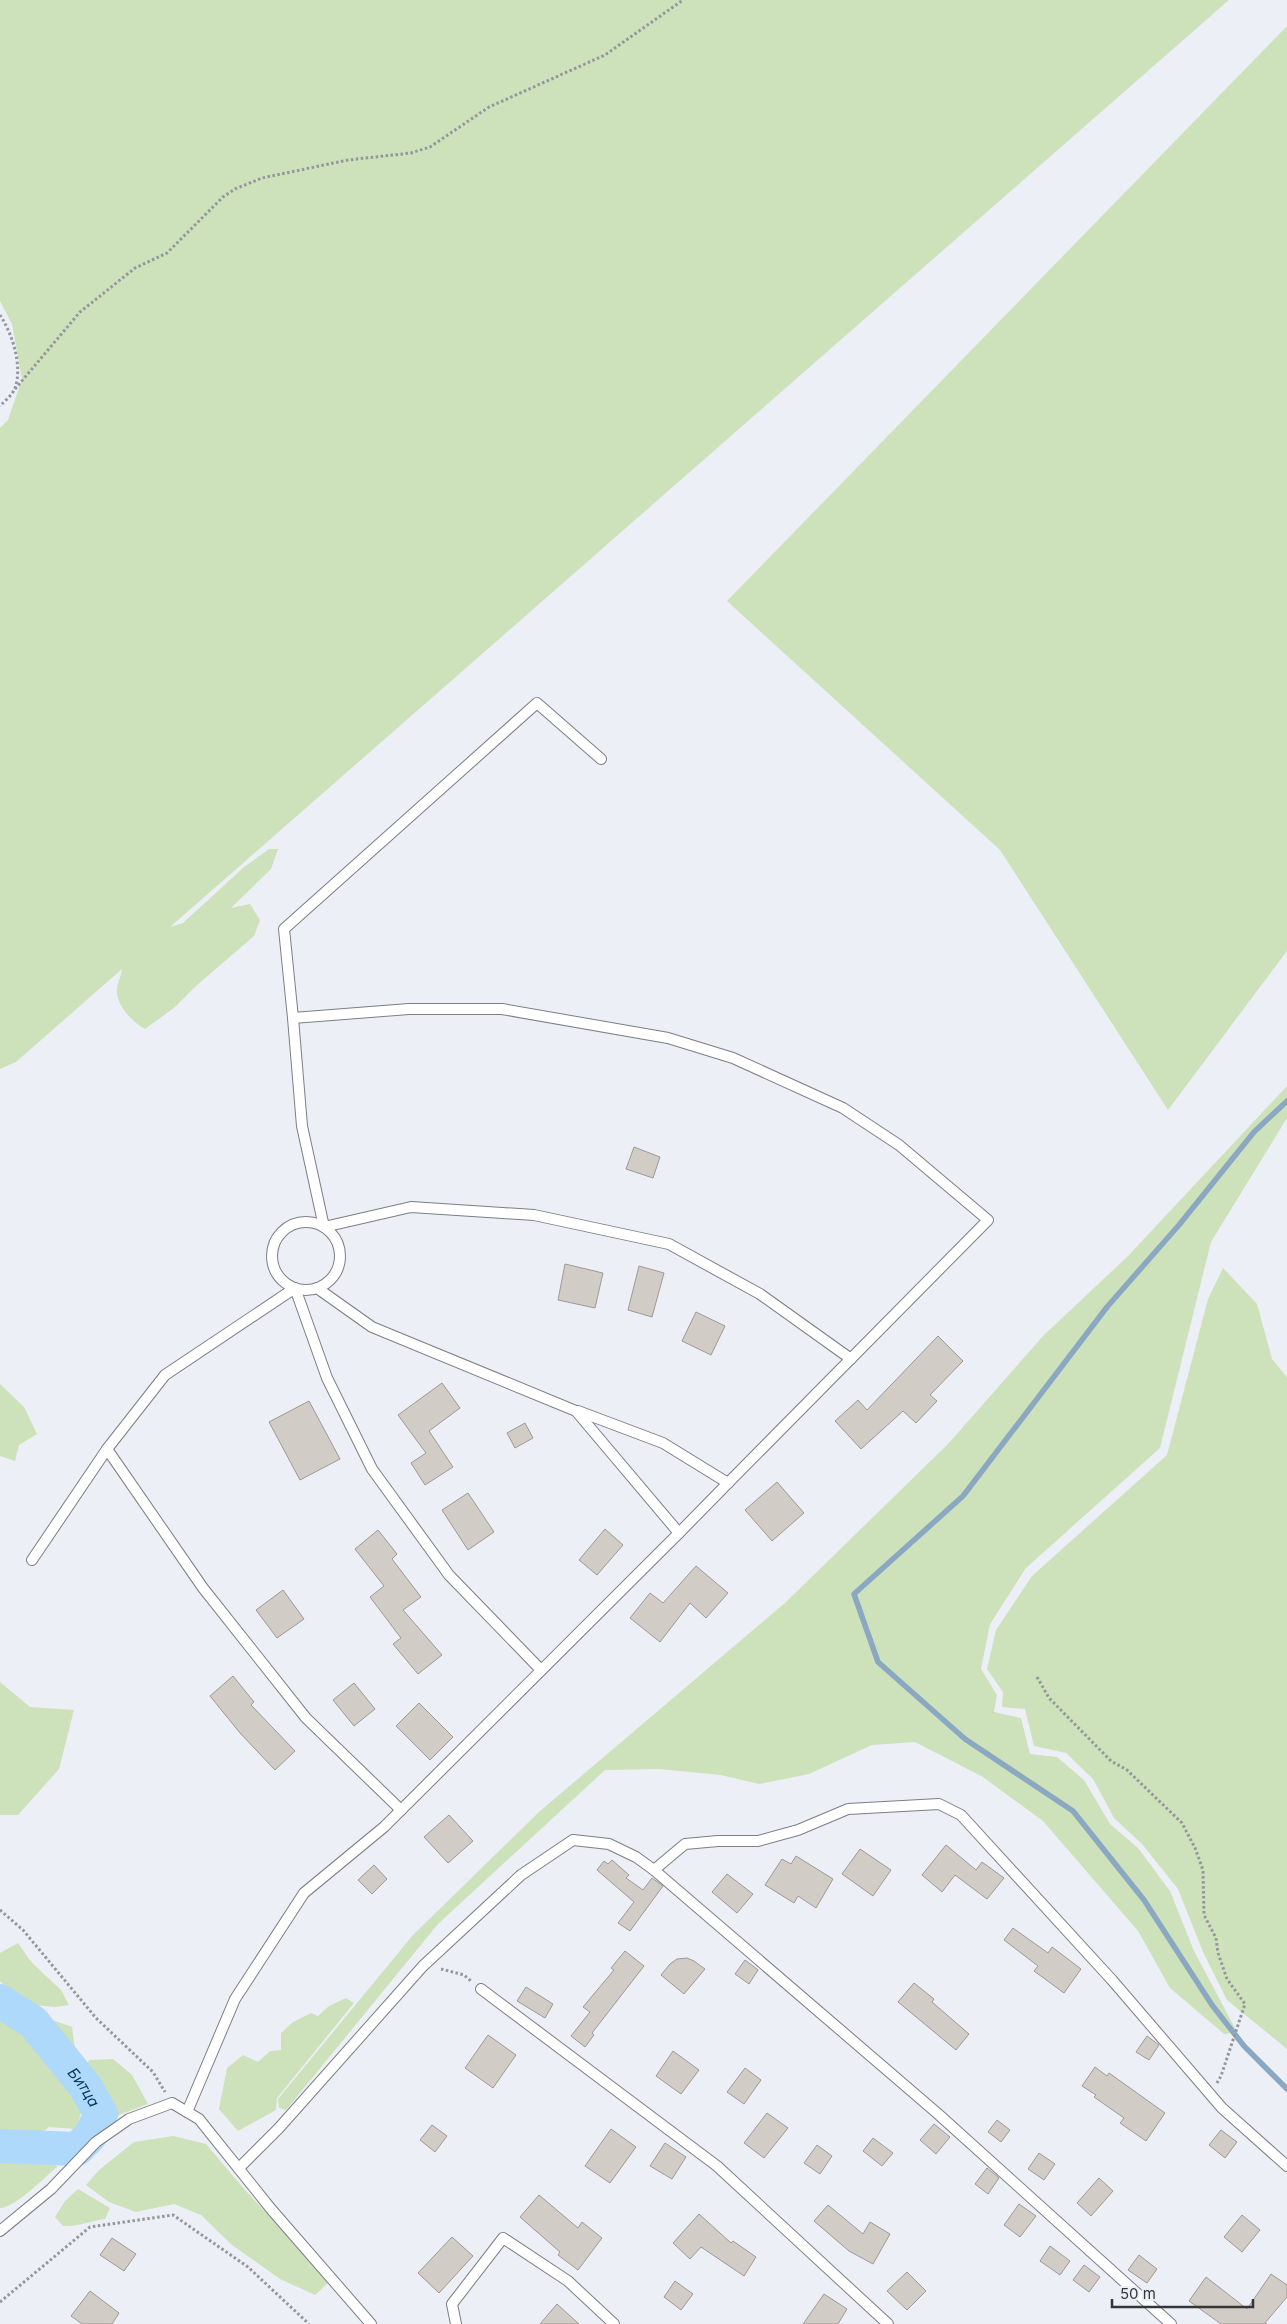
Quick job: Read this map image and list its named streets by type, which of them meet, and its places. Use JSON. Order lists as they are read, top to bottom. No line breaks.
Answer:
{"water":["Битца"],"scale_bar":"50 m"}
